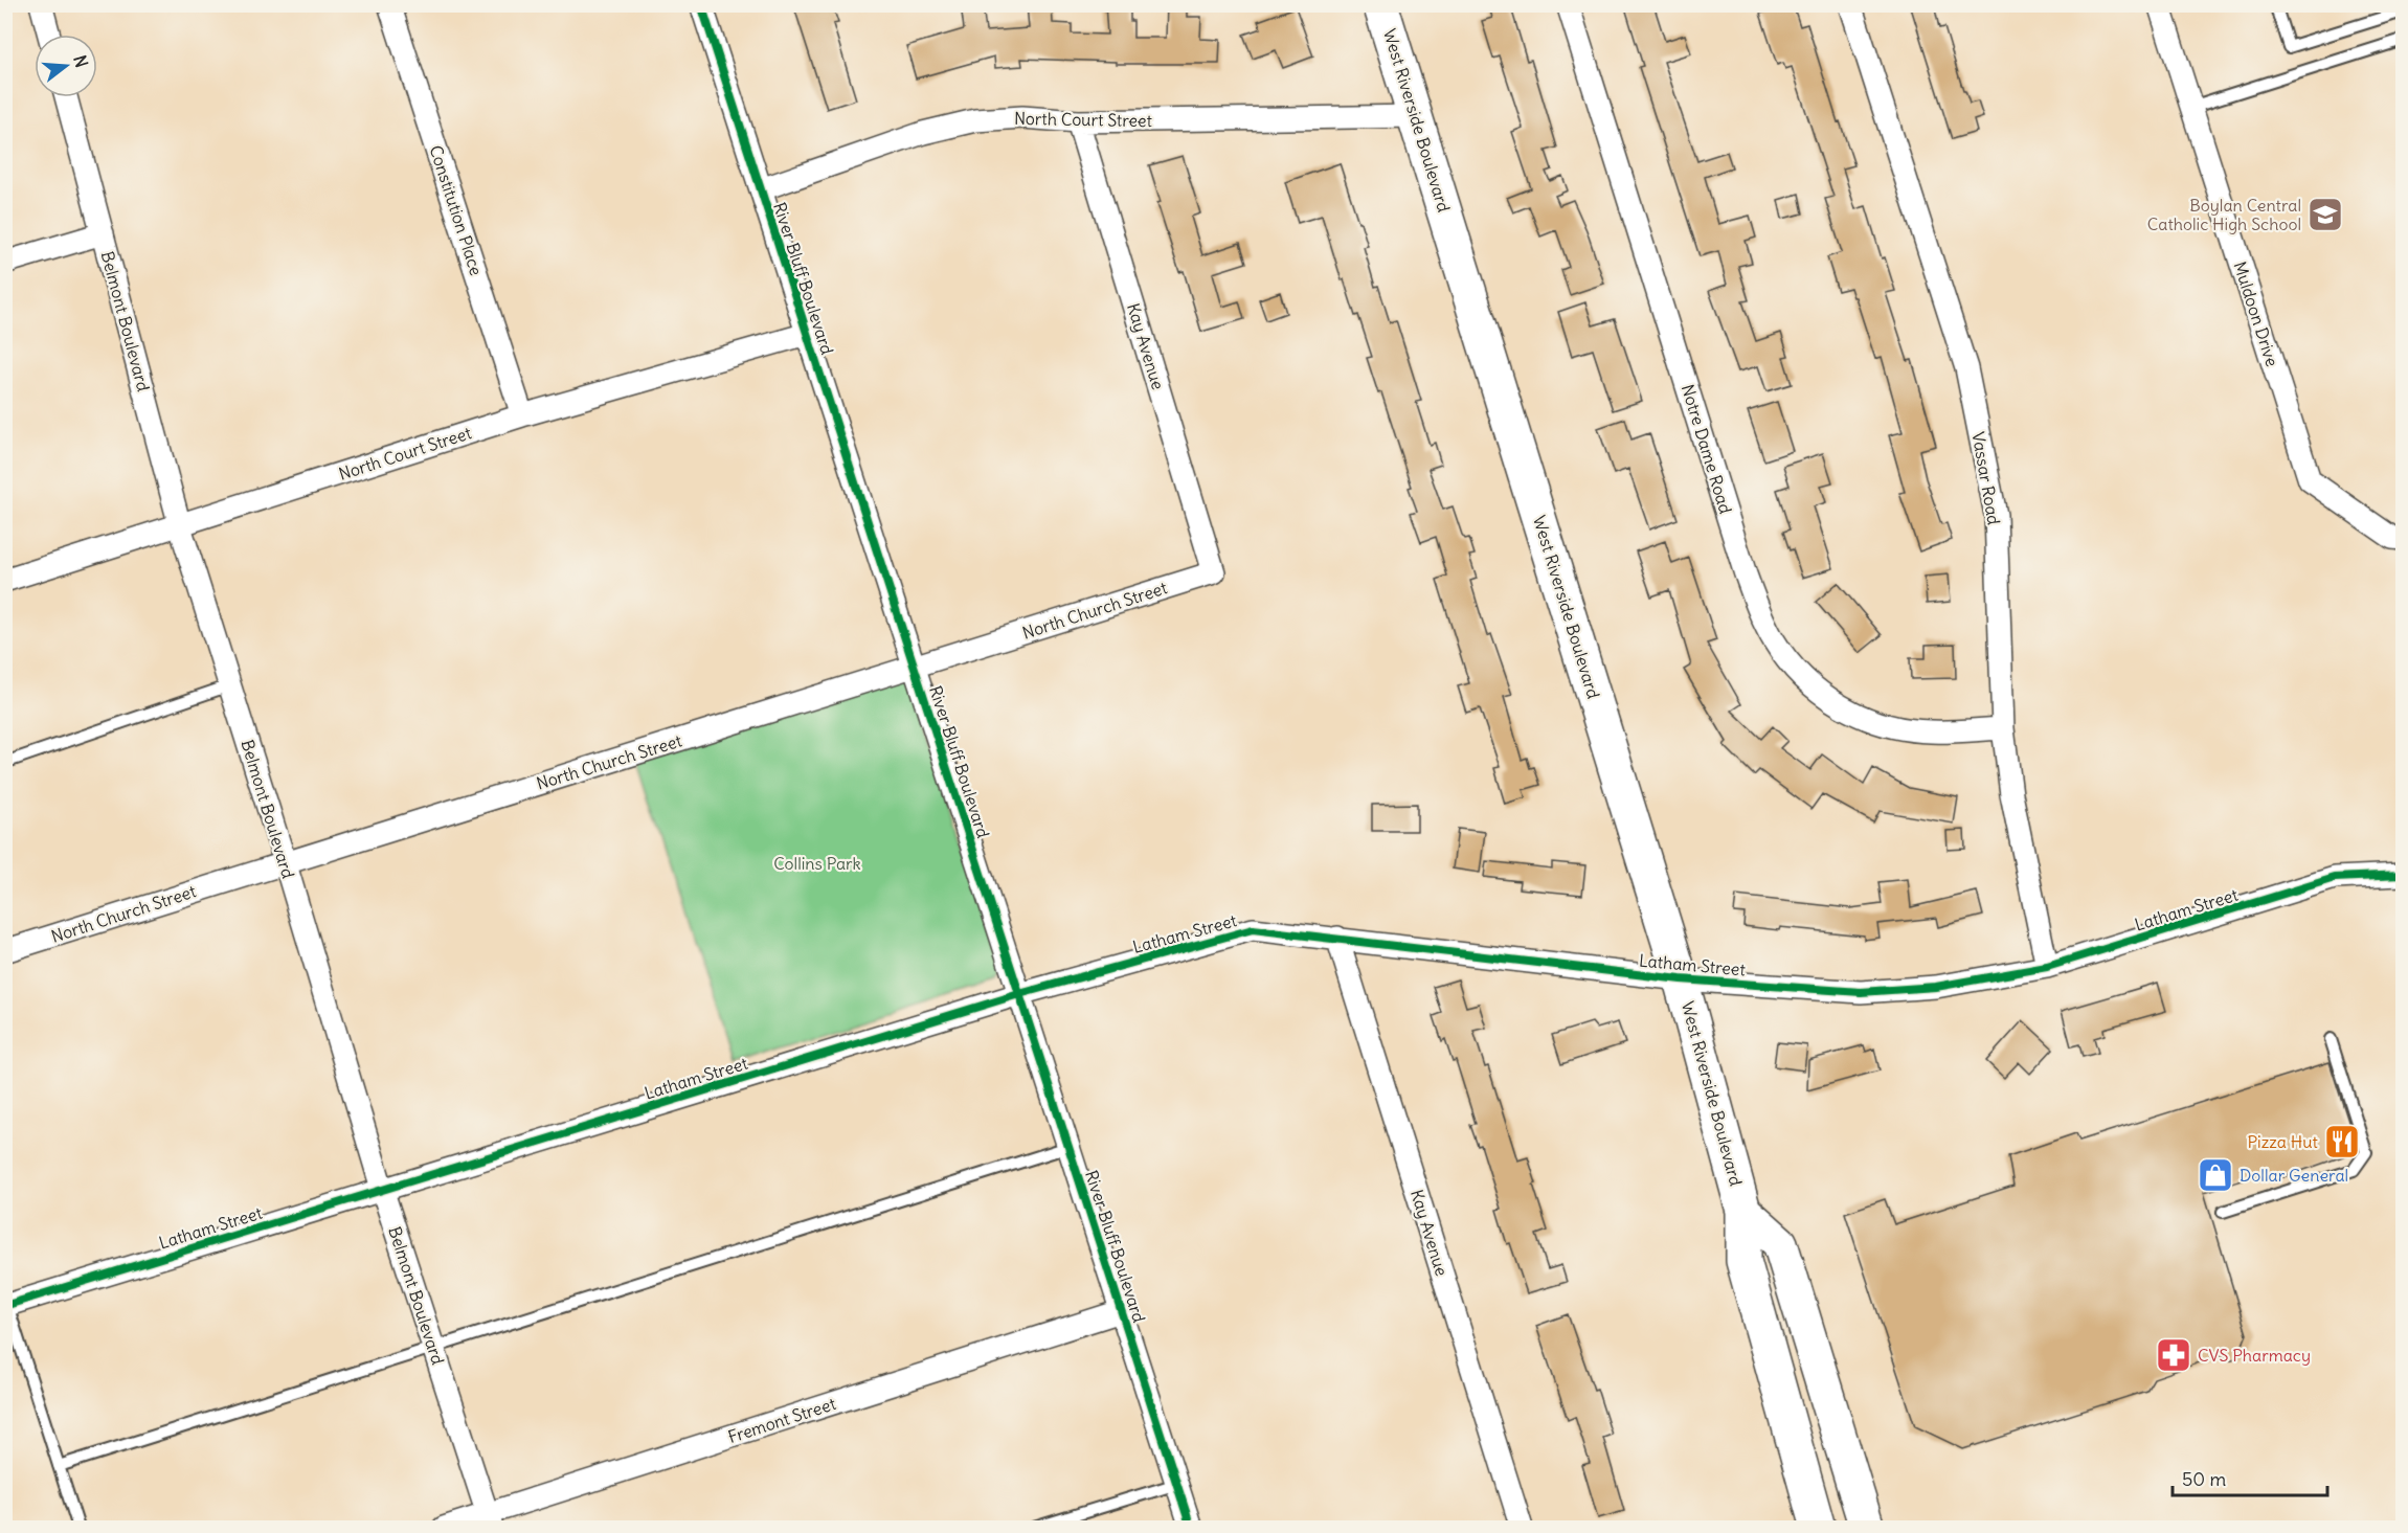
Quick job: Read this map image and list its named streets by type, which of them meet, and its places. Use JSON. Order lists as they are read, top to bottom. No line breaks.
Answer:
{"streets":{"main road":["West Riverside Boulevard"],"street":["North Court Street","Constitution Place","River Bluff Boulevard","Muldoon Drive","Belmont Boulevard","Kay Avenue","Notre Dame Road","Vassar Road","North Church Street","Latham Street","Fremont Street"]},"crossings":[["North Court Street","West Riverside Boulevard"],["North Court Street","Constitution Place"],["North Court Street","River Bluff Boulevard"],["North Court Street","Belmont Boulevard"],["North Court Street","Kay Avenue"],["West Riverside Boulevard","Latham Street"],["River Bluff Boulevard","North Church Street"],["River Bluff Boulevard","Latham Street"],["River Bluff Boulevard","Fremont Street"],["Belmont Boulevard","North Church Street"],["Belmont Boulevard","Latham Street"],["Belmont Boulevard","Fremont Street"],["Kay Avenue","North Church Street"],["Kay Avenue","Latham Street"],["Notre Dame Road","Vassar Road"],["Vassar Road","Latham Street"]],"parks":["Collins Park"],"places":{"school or university":["Boylan Central Catholic High School"],"restaurant":["Pizza Hut"],"shop":["Dollar General"],"pharmacy":["CVS Pharmacy"]},"scale_bar":"50 m","north":"right"}
